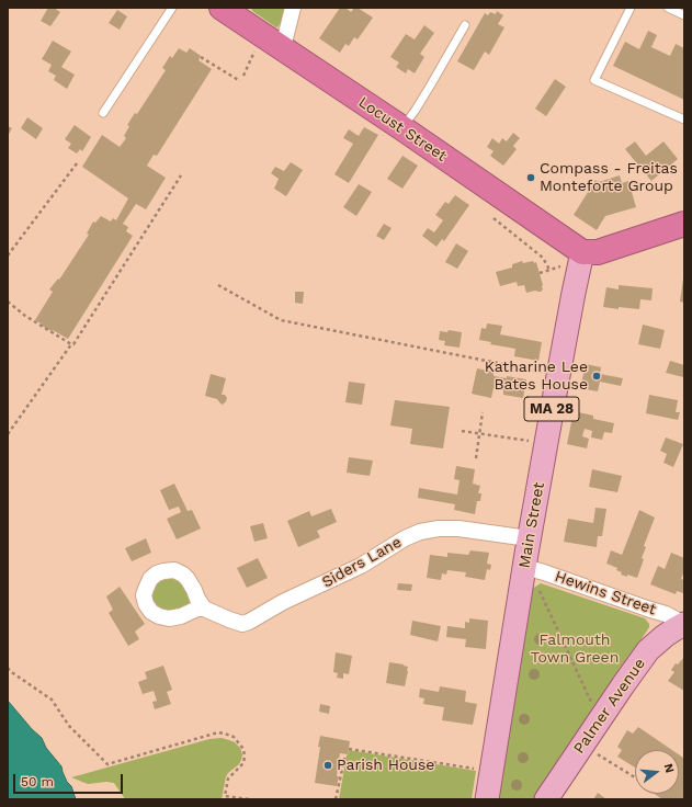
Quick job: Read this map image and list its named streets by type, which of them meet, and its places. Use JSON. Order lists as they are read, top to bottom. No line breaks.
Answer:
{"streets":{"highway":["Locust Street"],"main road":["MA 28","Main Street","Palmer Avenue"],"street":["Siders Lane","Hewins Street"]},"crossings":[["Locust Street","Main Street"],["Main Street","Siders Lane"],["Main Street","Hewins Street"],["Hewins Street","Palmer Avenue"]],"parks":["Falmouth Town Green"],"places":["Compass - Freitas Monteforte Group","Katharine Lee Bates House","Parish House"],"scale_bar":"50 m","north":"right"}
